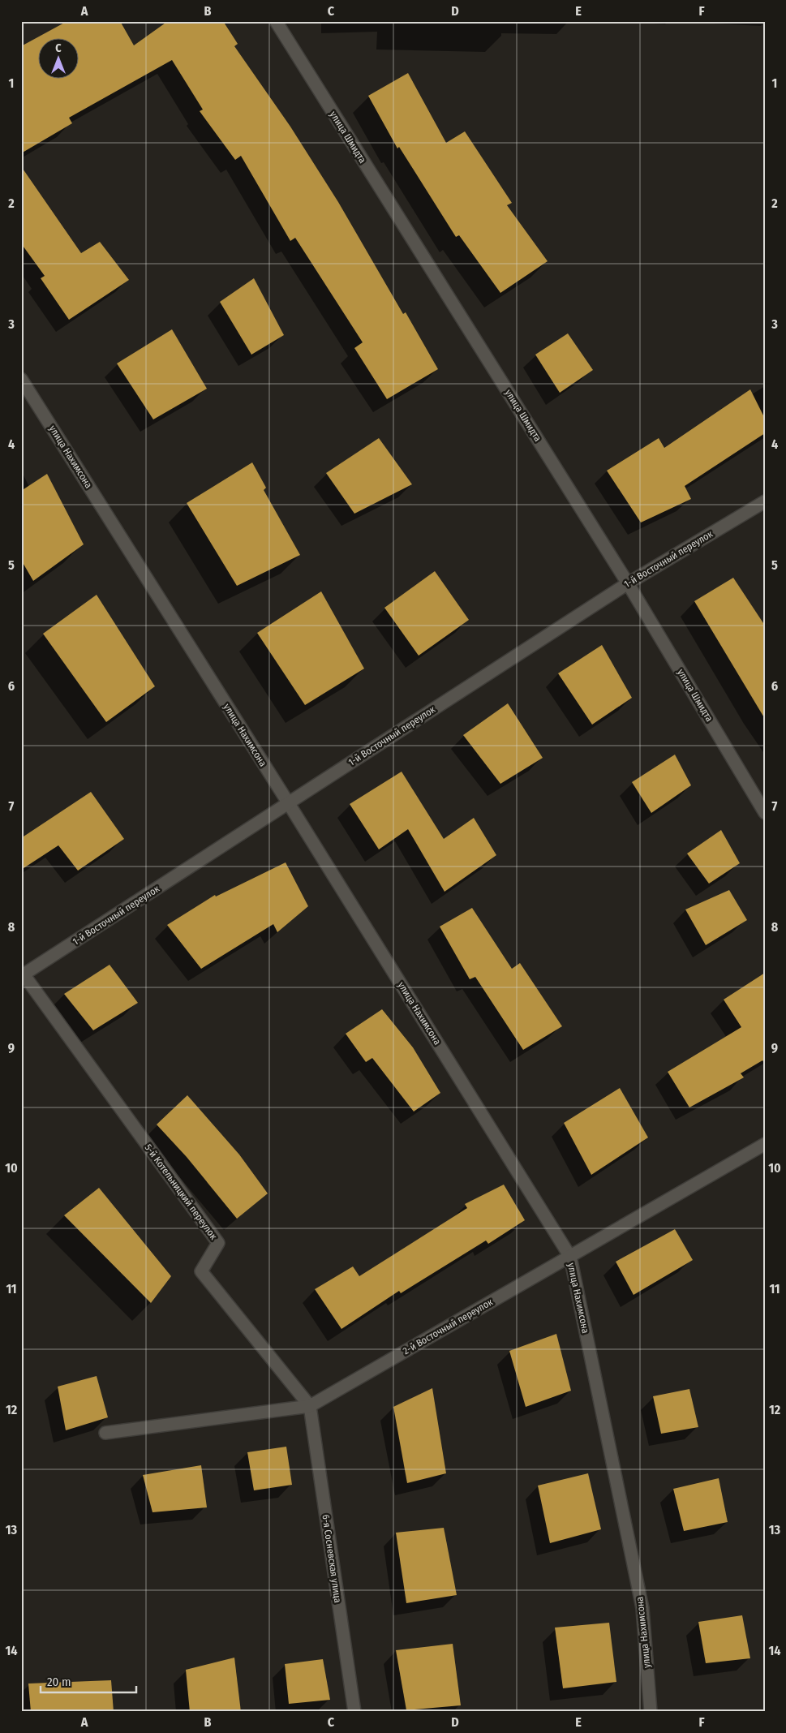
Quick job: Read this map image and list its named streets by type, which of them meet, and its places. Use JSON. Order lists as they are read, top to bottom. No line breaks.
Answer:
{"streets":{"street":["улица Шмидта","улица Нахимсона","1-й Восточный переулок","5-й Котельницкий переулок","2-й Восточный переулок","6-я Сосневская улица"]},"crossings":[["улица Шмидта","1-й Восточный переулок"],["улица Нахимсона","1-й Восточный переулок"],["улица Нахимсона","2-й Восточный переулок"],["1-й Восточный переулок","5-й Котельницкий переулок"],["5-й Котельницкий переулок","2-й Восточный переулок"],["5-й Котельницкий переулок","6-я Сосневская улица"],["2-й Восточный переулок","6-я Сосневская улица"]],"scale_bar":"20 m","north":"top","grid":{"columns":["A","B","C","D","E","F"],"rows":["1","2","3","4","5","6","7","8","9","10","11","12","13","14"]}}
